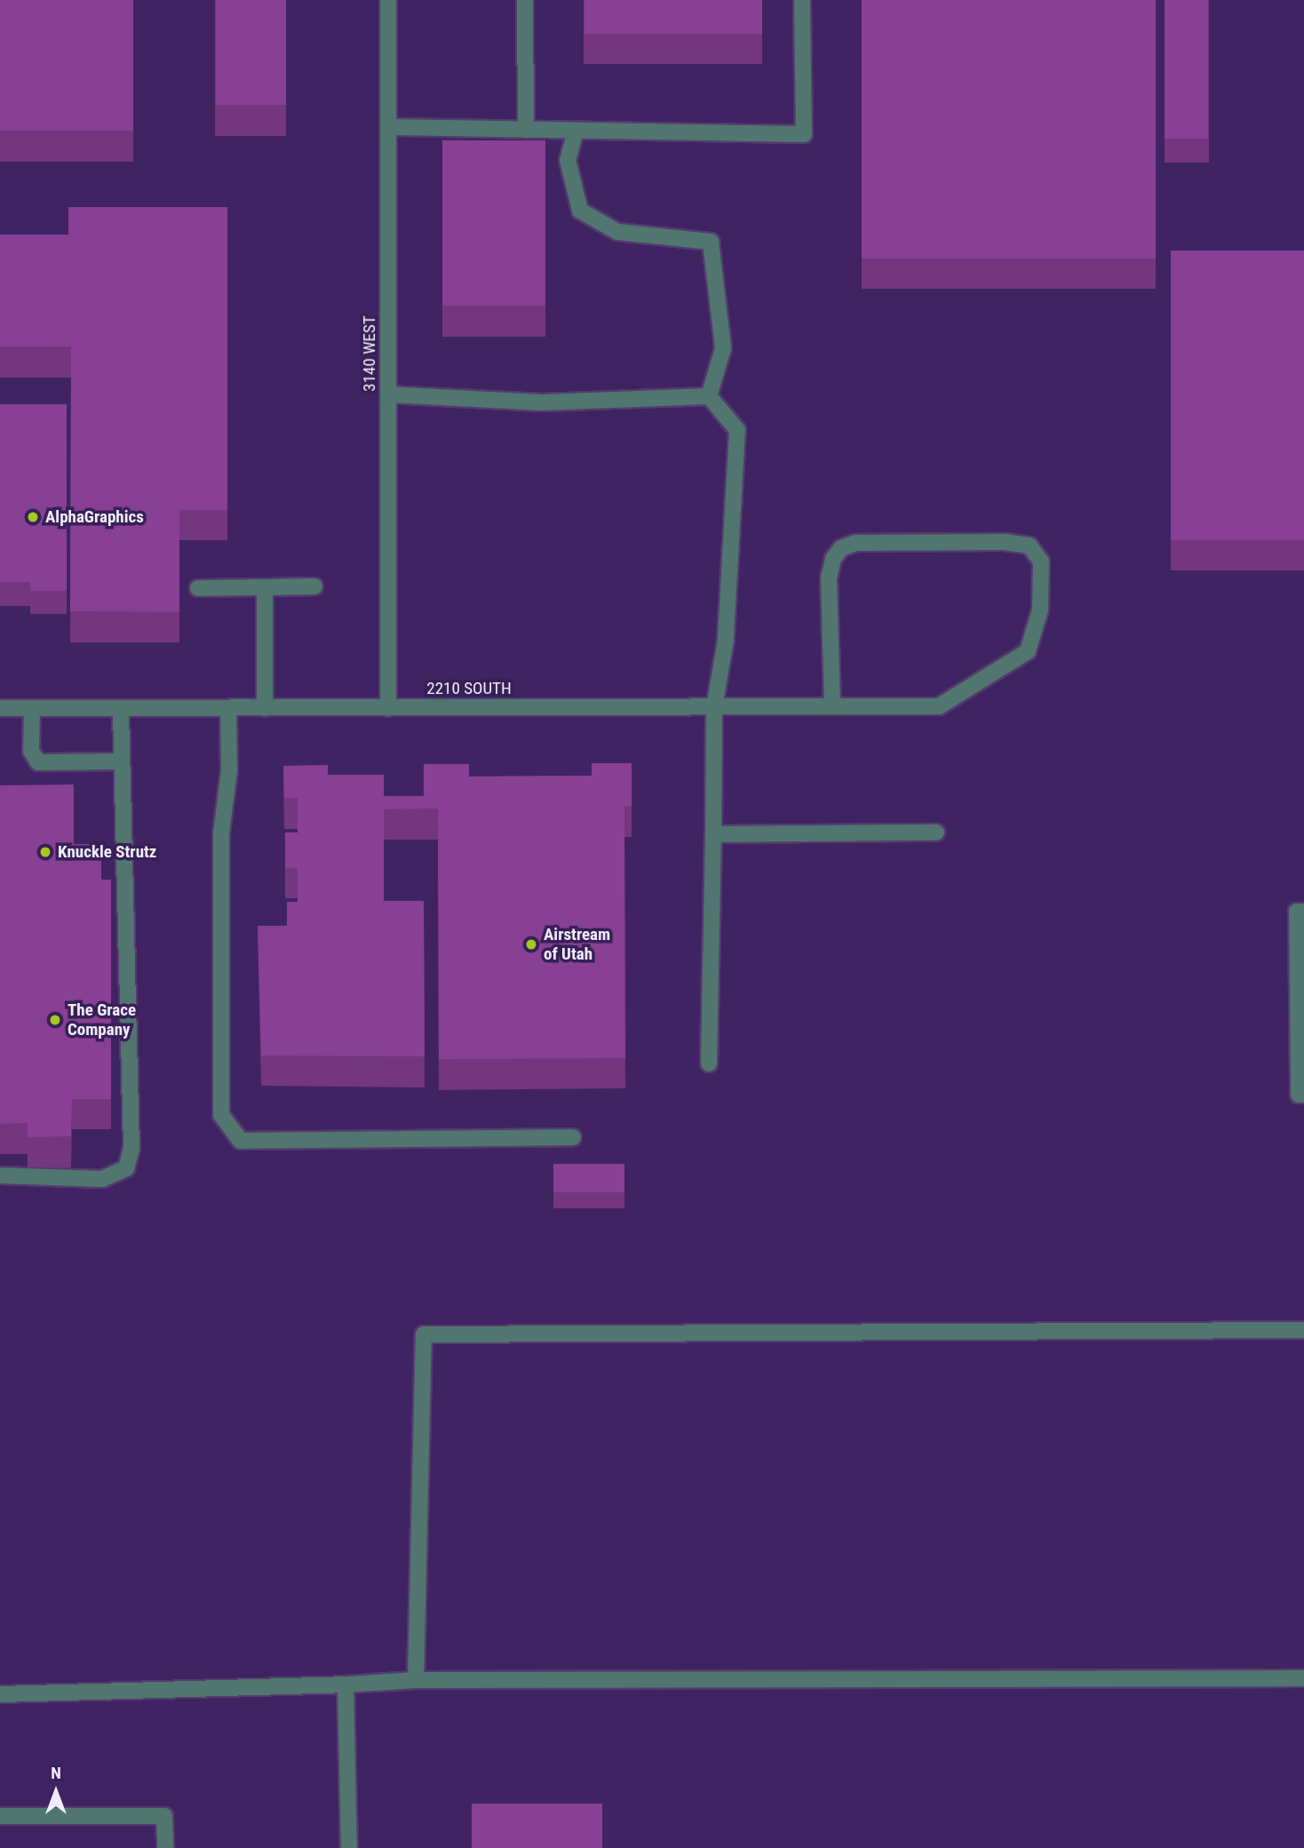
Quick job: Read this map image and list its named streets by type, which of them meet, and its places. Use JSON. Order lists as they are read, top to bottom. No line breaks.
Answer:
{"streets":{"street":["3140 WEST","2210 SOUTH"]},"crossings":[["3140 WEST","2210 SOUTH"]],"places":["AlphaGraphics","Knuckle Strutz","Airstream of Utah","The Grace Company"],"north":"top"}
